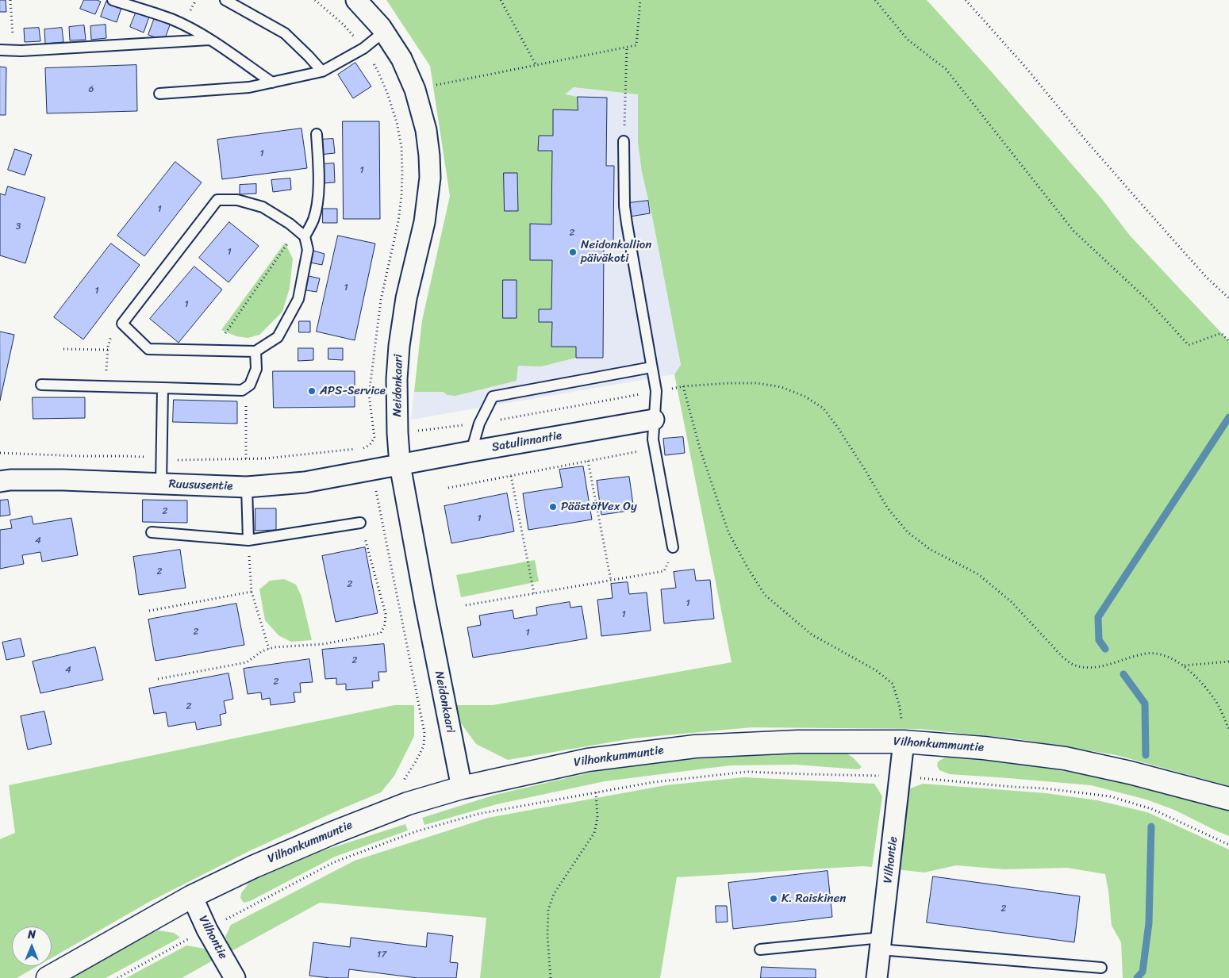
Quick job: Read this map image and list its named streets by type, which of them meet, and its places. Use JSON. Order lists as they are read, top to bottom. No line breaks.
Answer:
{"streets":{"street":["Neidonkaari","Satulinnantie","Ruususentie","Vilhonkummuntie","Vilhontie"]},"crossings":[["Neidonkaari","Satulinnantie"],["Neidonkaari","Ruususentie"],["Neidonkaari","Vilhonkummuntie"],["Satulinnantie","Ruususentie"],["Vilhonkummuntie","Vilhontie"]],"places":["Neidonkallion päiväkoti","APS-Service","PäästötVex Oy","K. Raiskinen"],"house_numbers":["6","1","1","1","3","2","1","1","1","1","2","1","4","2","2","1","1","2","1","2","4","2","2","2","17"],"north":"top"}
